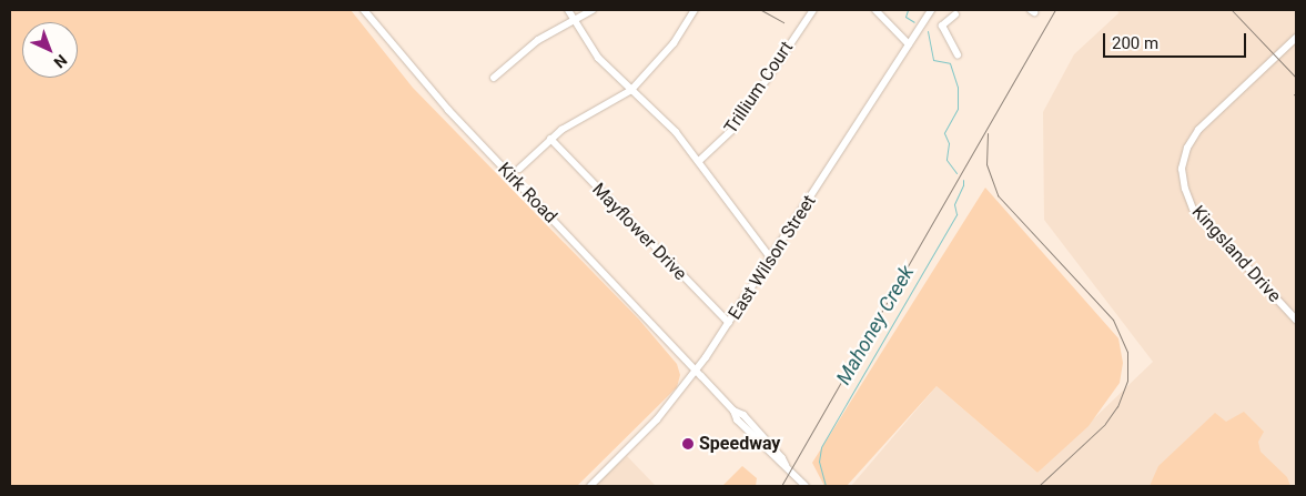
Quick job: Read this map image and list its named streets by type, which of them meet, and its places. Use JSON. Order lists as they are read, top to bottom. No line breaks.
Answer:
{"streets":{"street":["Trillium Court","Kirk Road","Mayflower Drive","Kingsland Drive","East Wilson Street"]},"crossings":[["Kirk Road","East Wilson Street"],["Mayflower Drive","East Wilson Street"]],"water":["Mahoney Creek"],"places":["Speedway"],"scale_bar":"200 m","north":"bottom right"}
